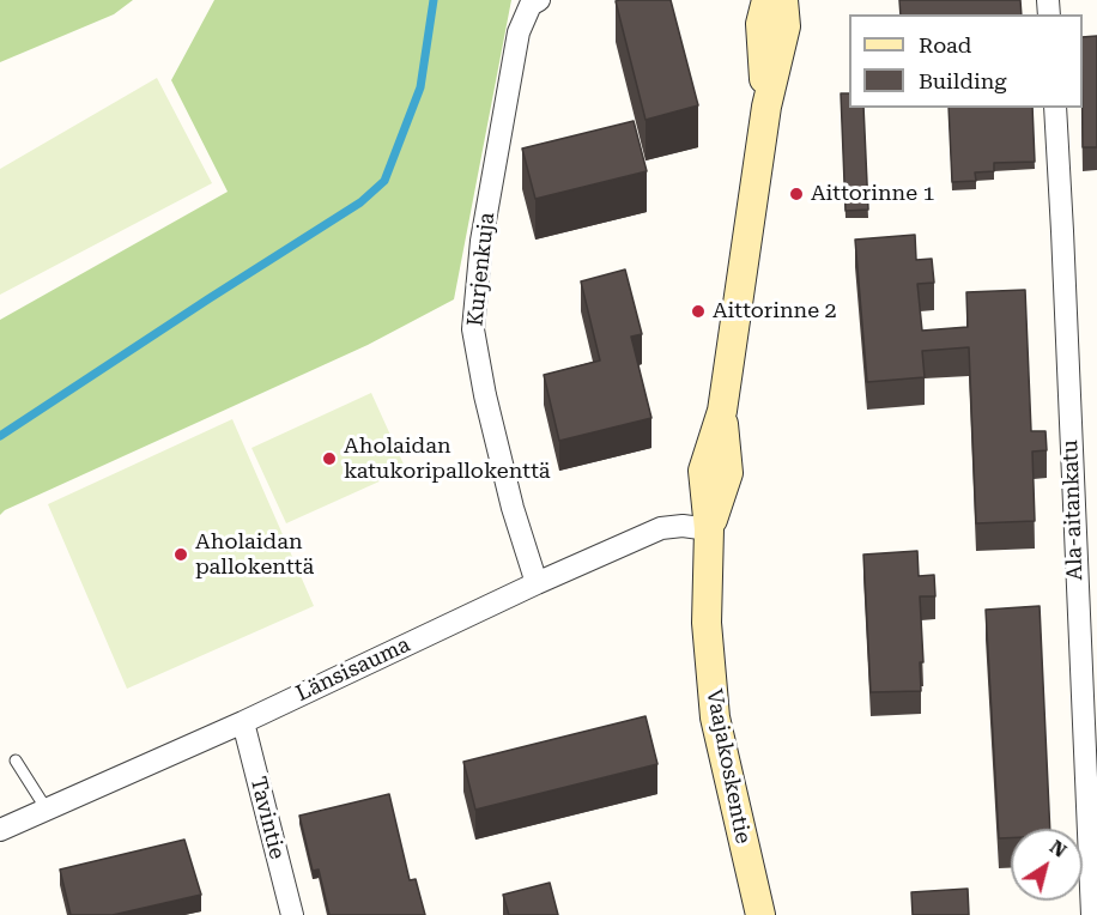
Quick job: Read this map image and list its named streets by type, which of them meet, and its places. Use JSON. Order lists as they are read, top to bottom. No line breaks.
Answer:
{"streets":{"main road":["Vaajakoskentie"],"street":["Kurjenkuja","Ala-aitankatu","Länsisauma","Tavintie"]},"crossings":[["Kurjenkuja","Länsisauma"],["Länsisauma","Vaajakoskentie"],["Länsisauma","Tavintie"]],"places":["Aittorinne 1","Aittorinne 2","Aholaidan katukoripallokenttä","Aholaidan pallokenttä"],"legend":["Road","Building"],"north":"top right"}
